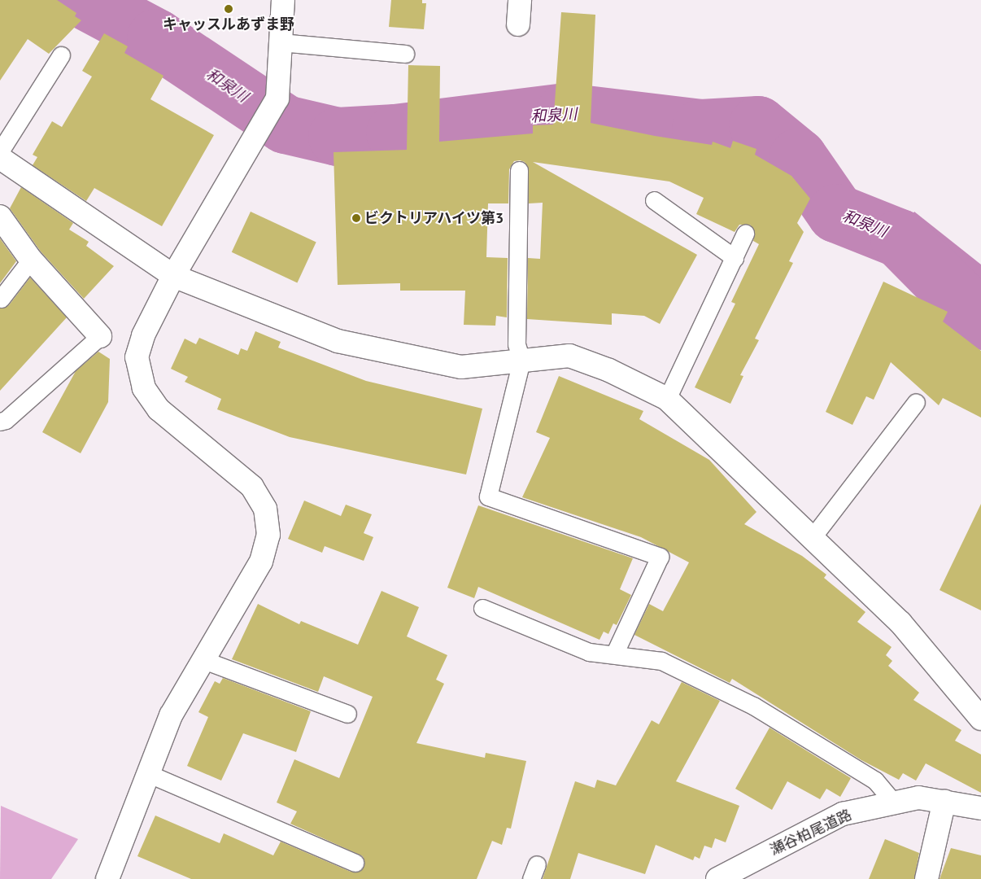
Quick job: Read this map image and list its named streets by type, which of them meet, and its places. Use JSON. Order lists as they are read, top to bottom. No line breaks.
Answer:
{"streets":{"street":["瀬谷柏尾道路"]},"water":["和泉川"],"places":["キャッスルあずま野","ビクトリアハイツ第3"]}
